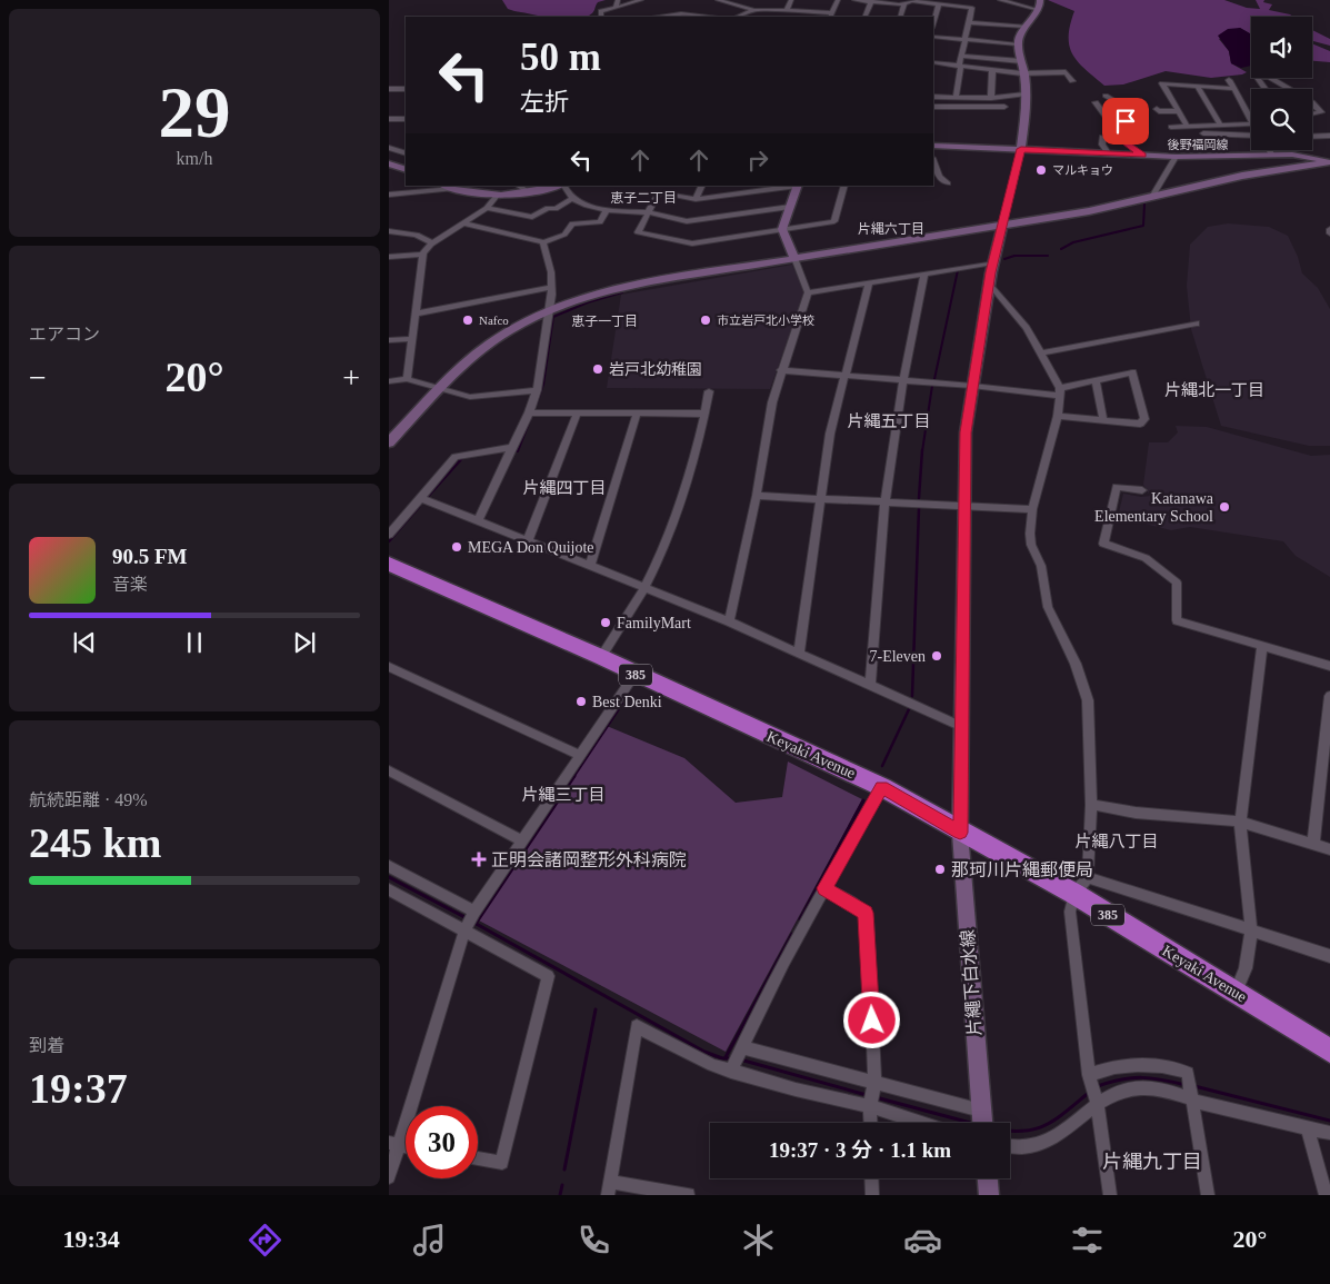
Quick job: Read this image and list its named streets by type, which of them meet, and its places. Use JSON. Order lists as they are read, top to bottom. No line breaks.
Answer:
{"streets":{"highway":["385","Keyaki Avenue"],"street":["後野福岡線","片繩下白水線"]},"crossings":[["Keyaki Avenue","片繩下白水線"]],"districts":["恵子二丁目","片縄六丁目","恵子一丁目","片縄北一丁目","片縄五丁目","片縄四丁目","片縄三丁目","片縄八丁目","片縄九丁目"],"places":{"other":["マルキョウ","Nafco","市立岩戸北小学校","岩戸北幼稚園","Katanawa Elementary School","MEGA Don Quijote","FamilyMart","7-Eleven","Best Denki","那珂川片縄郵便局"],"health":["正明会諸岡整形外科病院"]},"page":{"tile":[["29","km/h"],"エアコン",["航続距離 · 49%","245 km"],["到着","19:37"]],"turn":["50 m","左折"],"heat":["−","20°","+"],"song":["90.5 FM","音楽"],"limit":"30","trip":"19:37 · 3 分 · 1.1 km","tabs":["19:34","20°"]}}
